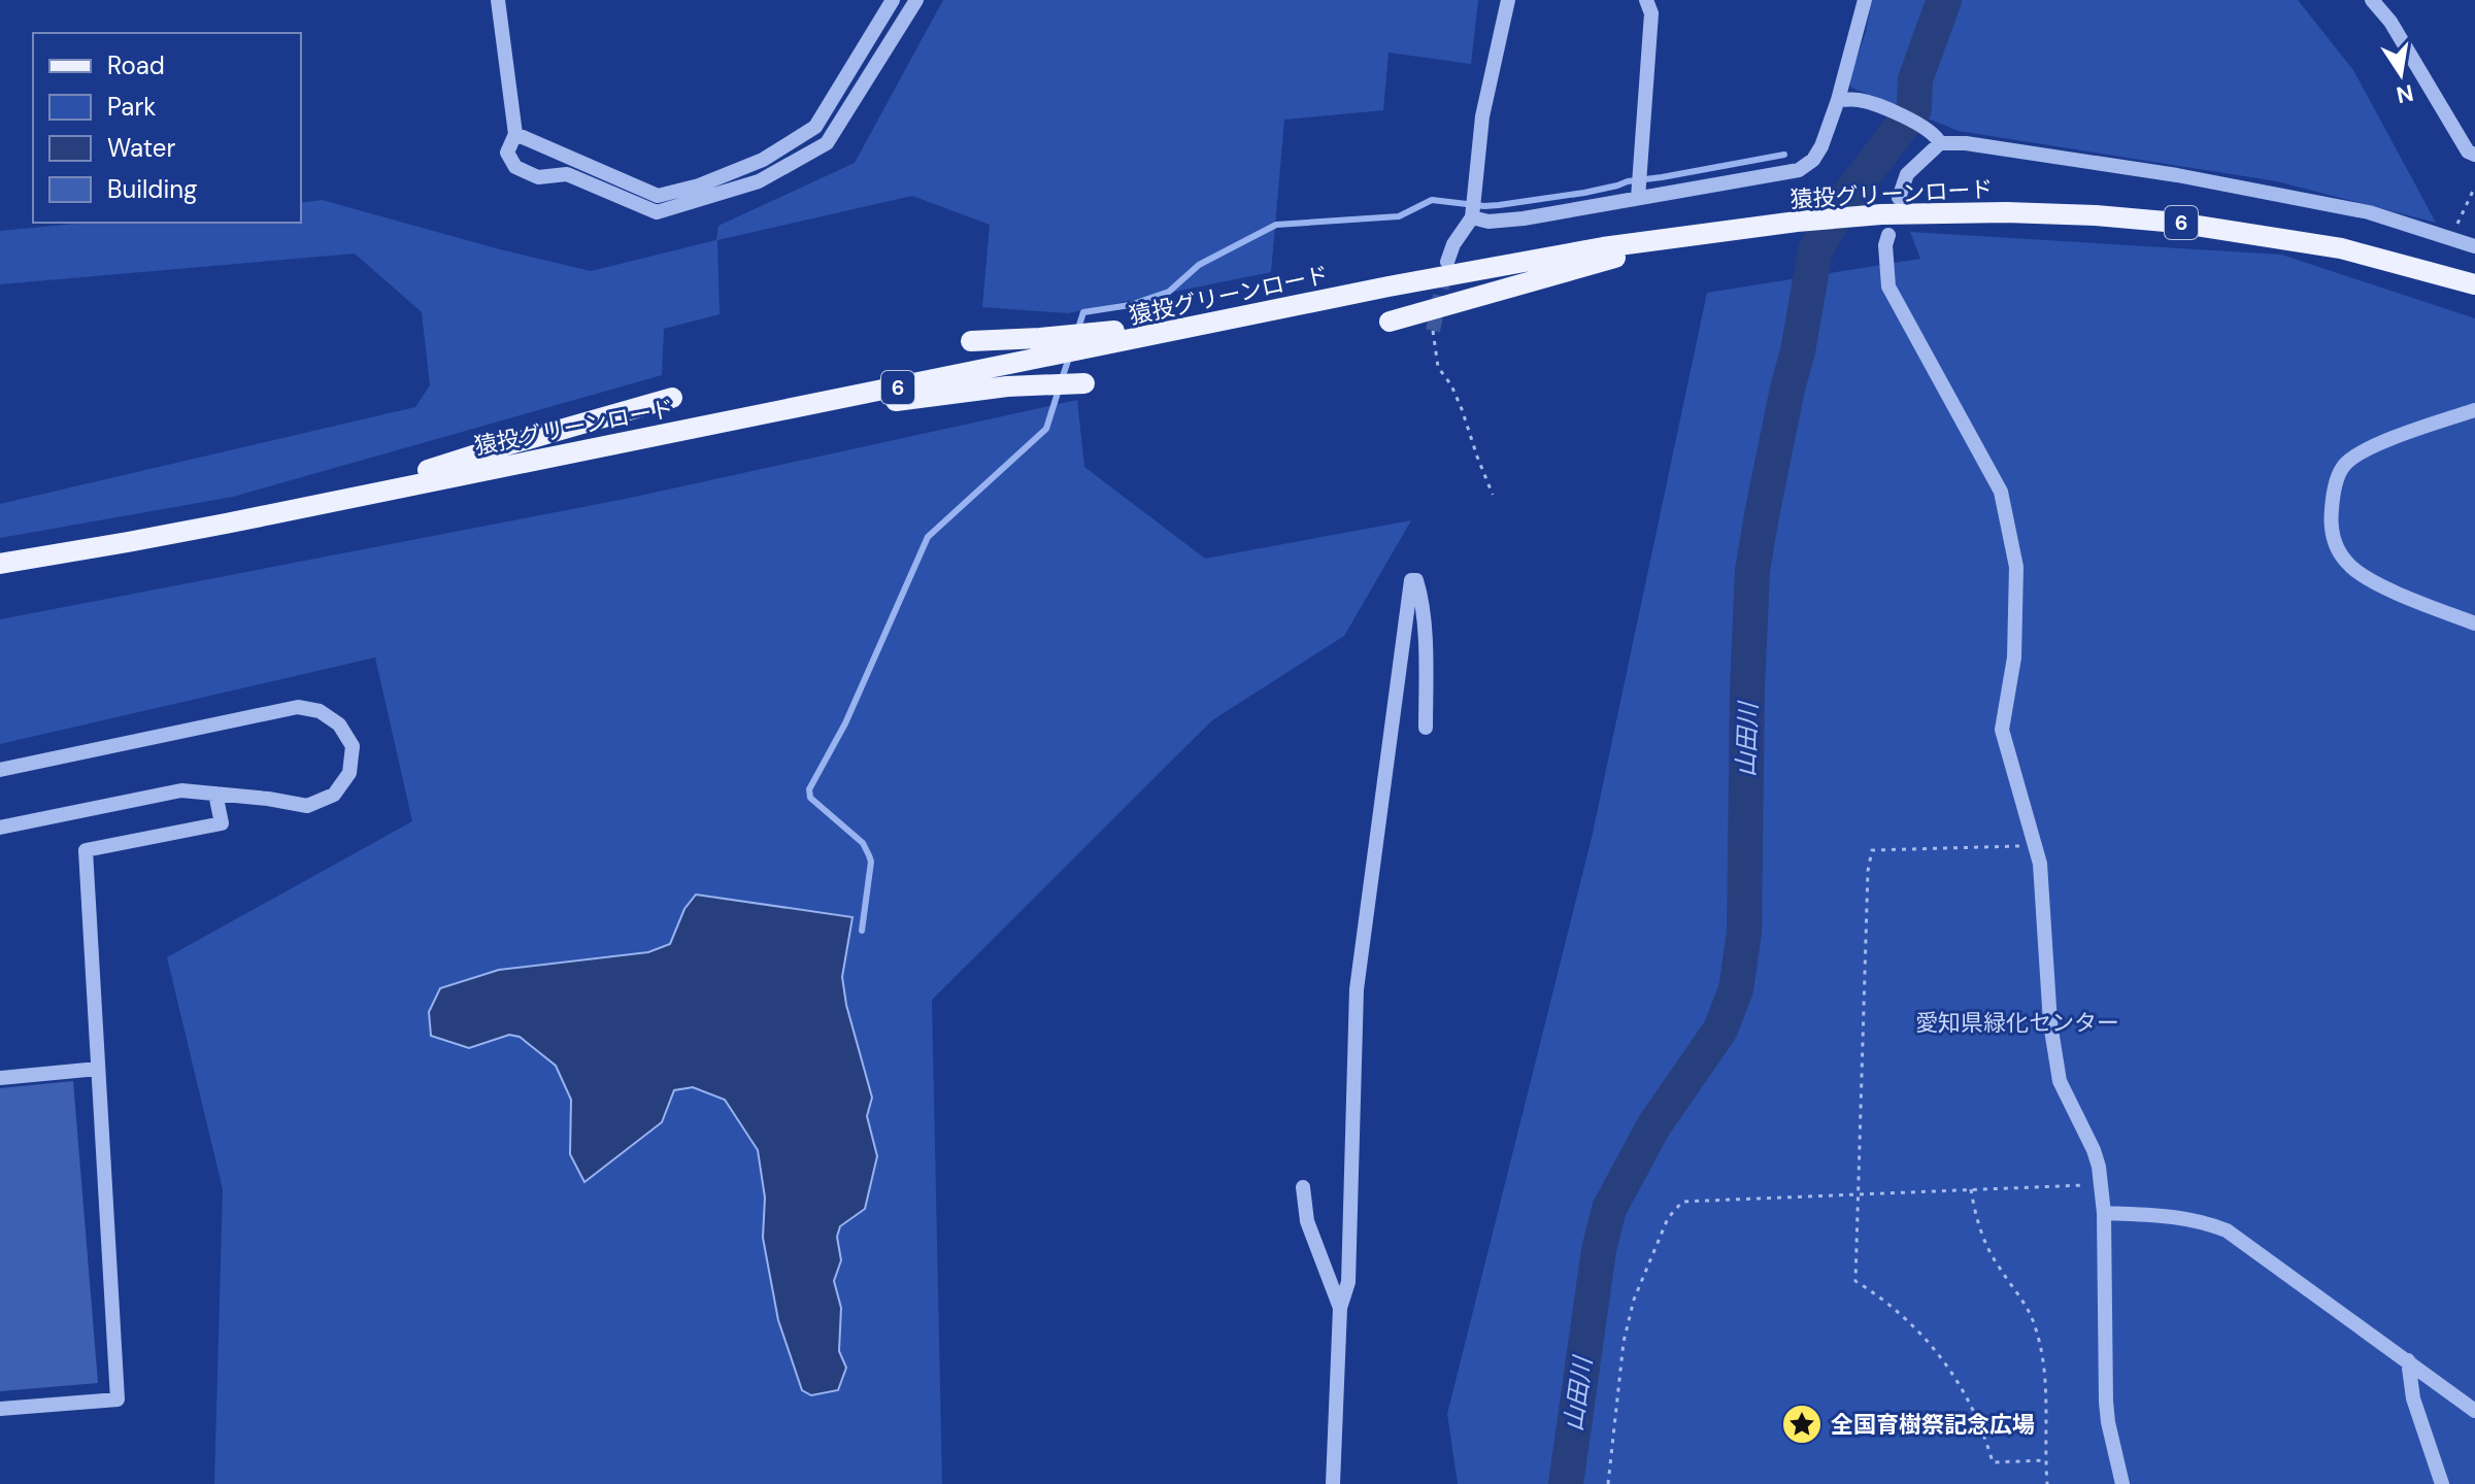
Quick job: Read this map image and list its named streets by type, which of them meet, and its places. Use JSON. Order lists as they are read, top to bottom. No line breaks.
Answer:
{"streets":{"main road":["猿投グリーンロード","6"]},"water":["山田川"],"parks":["愛知県緑化センター"],"places":{"place":["全国育樹祭記念広場"]},"legend":["Road","Park","Water","Building"],"north":"bottom"}
